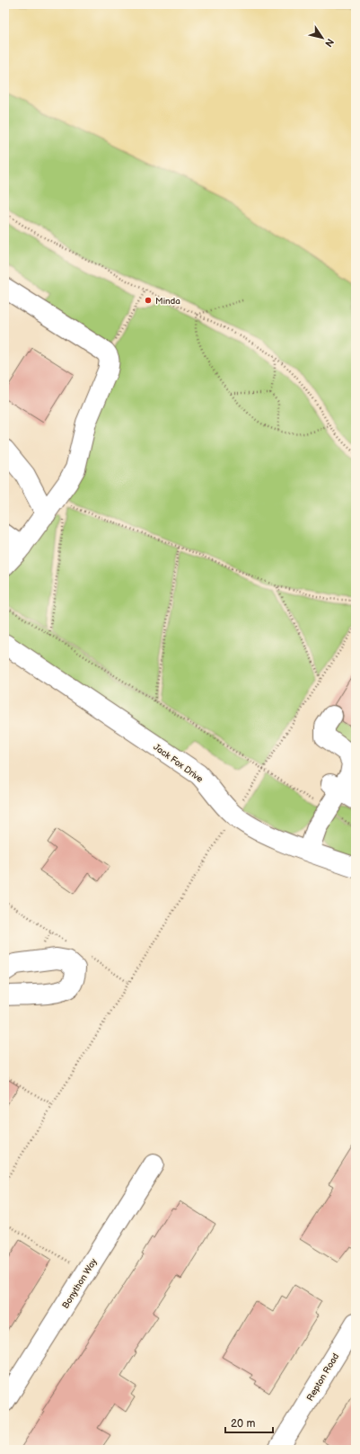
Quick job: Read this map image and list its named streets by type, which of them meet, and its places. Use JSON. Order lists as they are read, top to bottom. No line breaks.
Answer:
{"streets":{"street":["Jack Fox Drive","Bonython Way","Repton Road"]},"places":["Minda"],"scale_bar":"20 m","north":"bottom right"}
